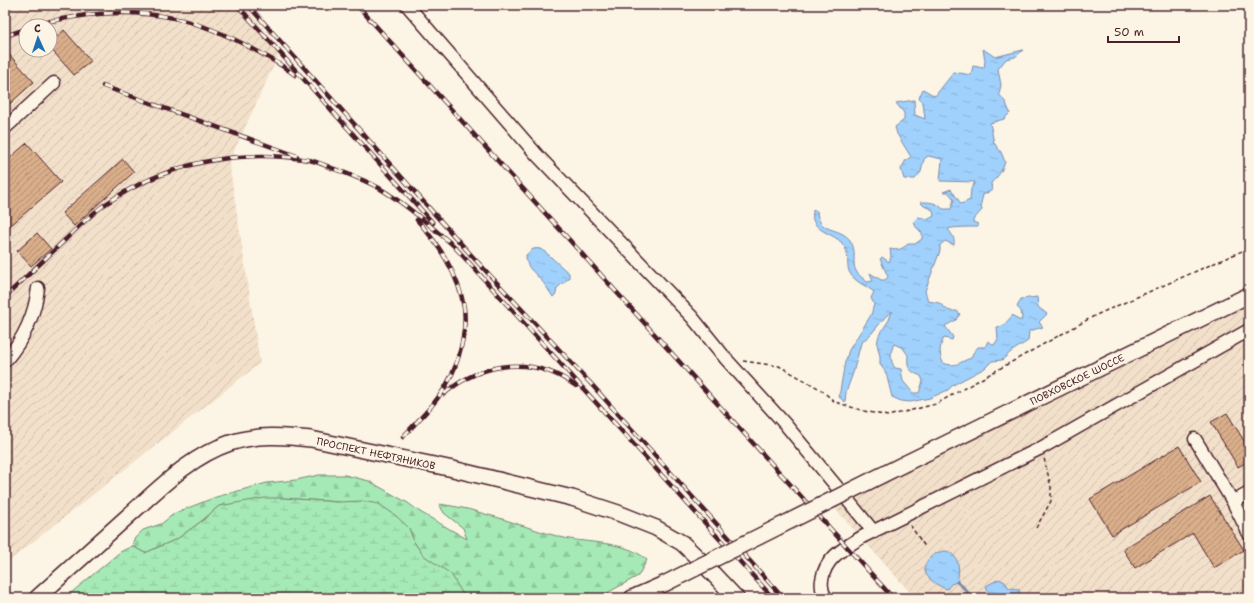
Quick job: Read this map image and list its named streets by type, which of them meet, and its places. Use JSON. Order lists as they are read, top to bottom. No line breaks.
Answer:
{"streets":{"main road":["ПОВХОВСКОЕ ШОССЕ","ПРОСПЕКТ НЕФТЯНИКОВ"]},"scale_bar":"50 m","north":"top"}
